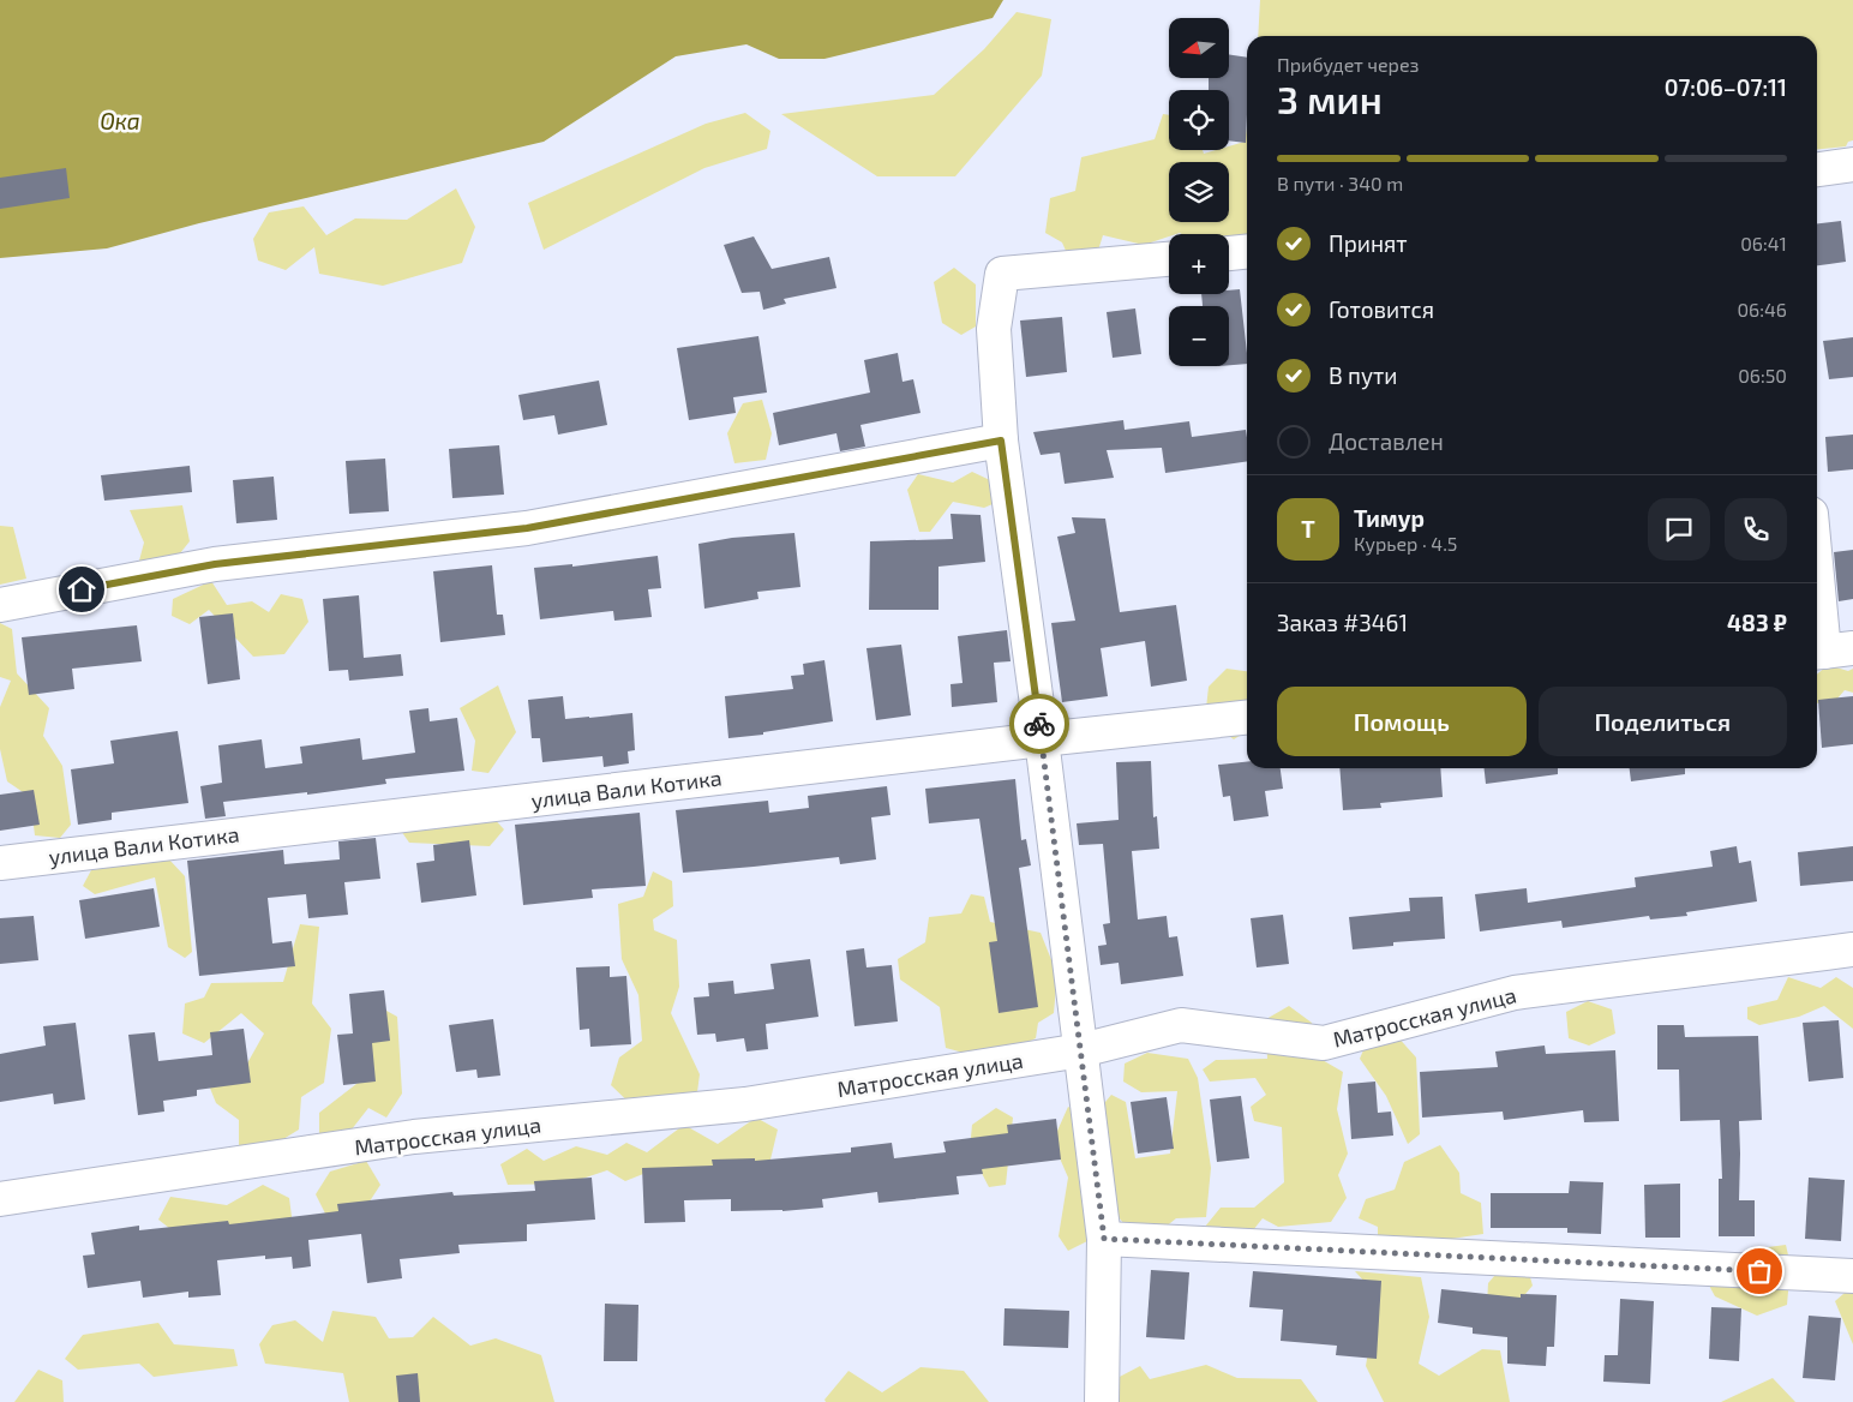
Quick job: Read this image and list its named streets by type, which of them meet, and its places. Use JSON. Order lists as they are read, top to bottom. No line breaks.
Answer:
{"streets":{"street":["улица Вали Котика","Матросская улица"]},"water":["Ока"],"north":"left","page":{"map_buttons":["+","−"],"heading":["3 мин","Прибудет через","07:06–07:11"],"panel":["Тимур","Курьер · 4.5","Заказ #3461","483 ₽"],"bar":"В пути · 340 m","list":[["Принят","06:41"],["Готовится","06:46"],["В пути","06:50"],"Доставлен"],"round":"Т","buttons":["Помощь","Поделиться"]}}
